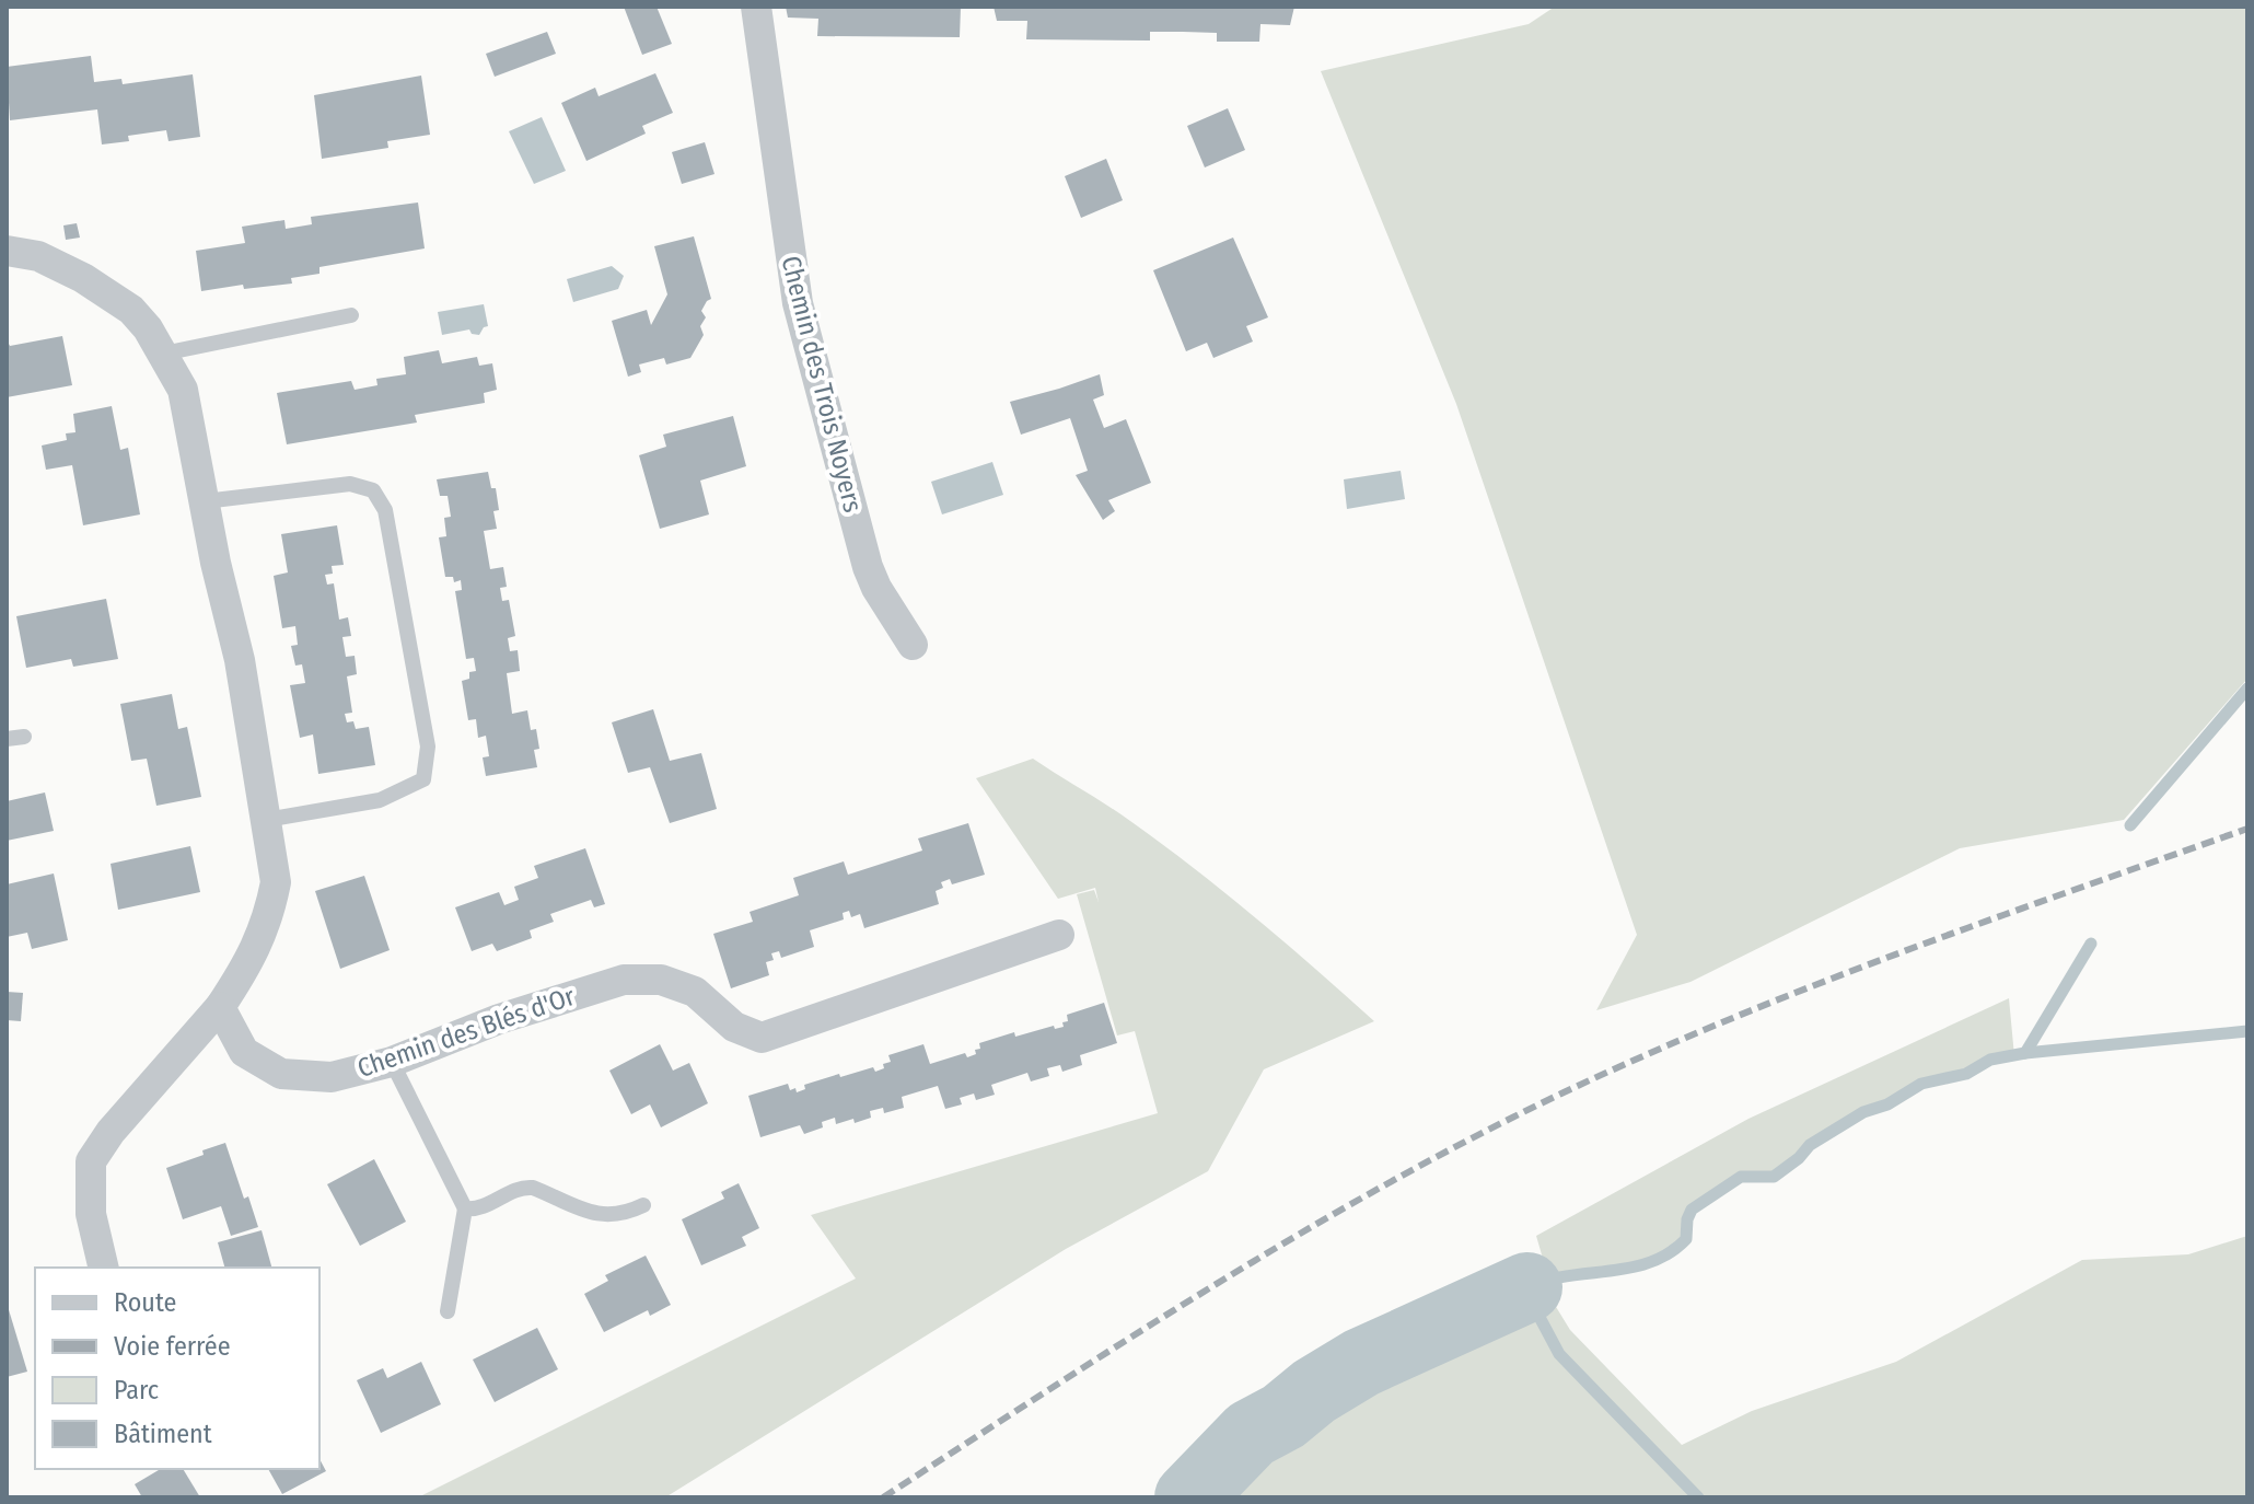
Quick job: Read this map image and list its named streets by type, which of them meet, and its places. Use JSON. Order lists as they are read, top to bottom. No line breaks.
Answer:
{"streets":{"street":["Chemin des Trois Noyers","Chemin des Blés d'Or"]},"legend":["Route","Voie ferrée","Parc","Bâtiment"]}
